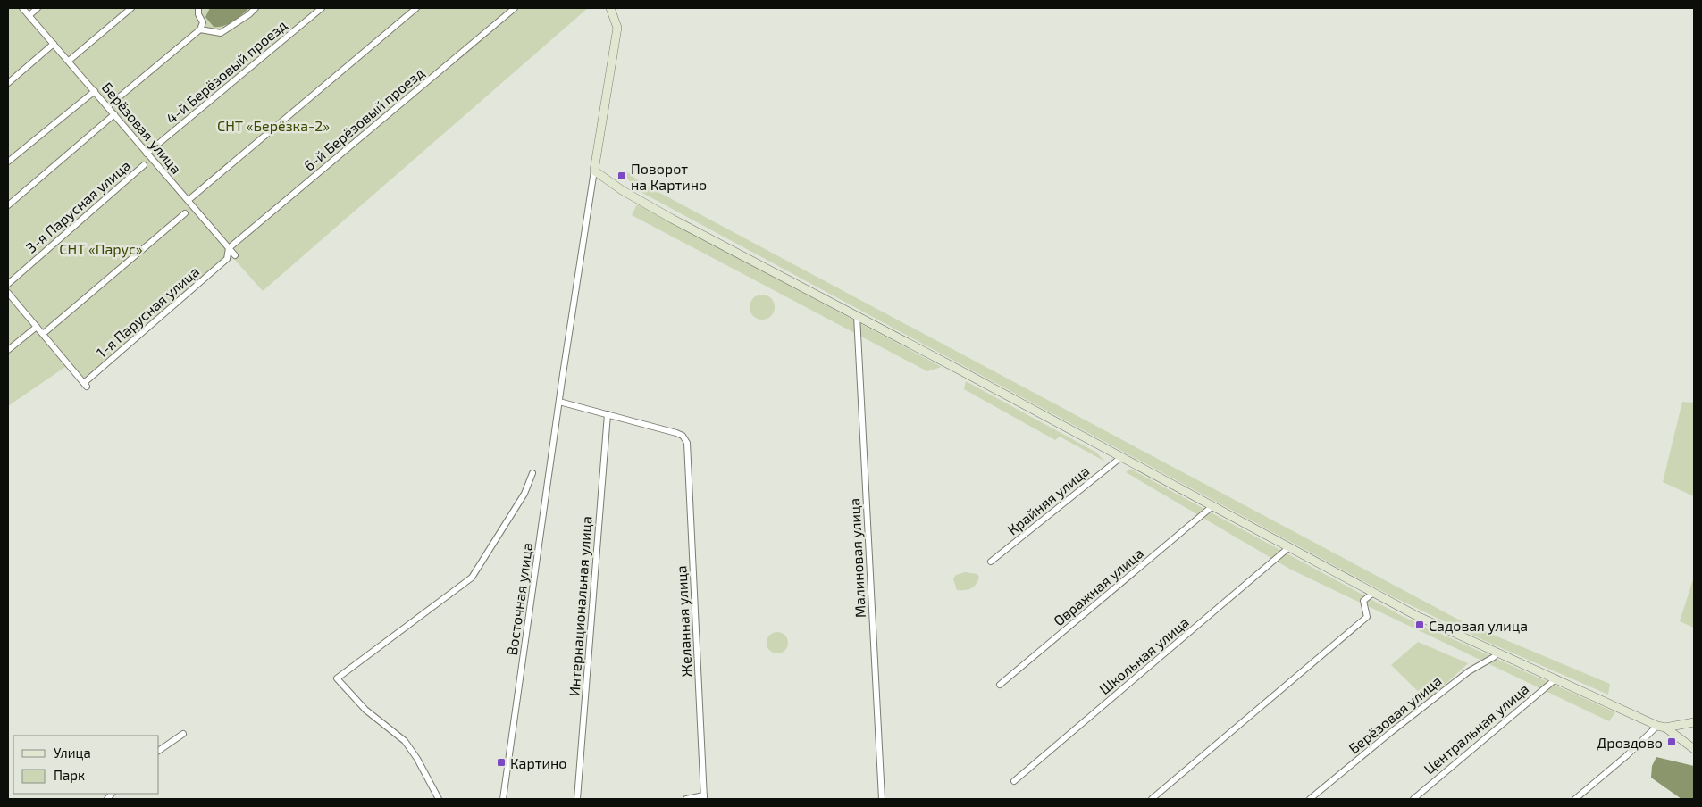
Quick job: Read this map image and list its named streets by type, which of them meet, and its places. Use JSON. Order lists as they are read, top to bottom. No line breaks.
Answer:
{"streets":{"street":["4-й Берёзовый проезд","6-й Берёзовый проезд","Берёзовая улица","3-я Парусная улица","1-я Парусная улица","Крайняя улица","Малиновая улица","Овражная улица","Восточная улица","Интернациональная улица","Желанная улица","Школьная улица","Центральная улица"]},"crossings":[["4-й Берёзовый проезд","Берёзовая улица"],["6-й Берёзовый проезд","Берёзовая улица"],["6-й Берёзовый проезд","1-я Парусная улица"],["Берёзовая улица","1-я Парусная улица"],["Интернациональная улица","Желанная улица"]],"parks":["СНТ «Берёзка-2»","СНТ «Парус»"],"places":{"transit":["Поворот на Картино","Садовая улица","Дроздово","Картино"]},"legend":["Улица","Парк"]}
